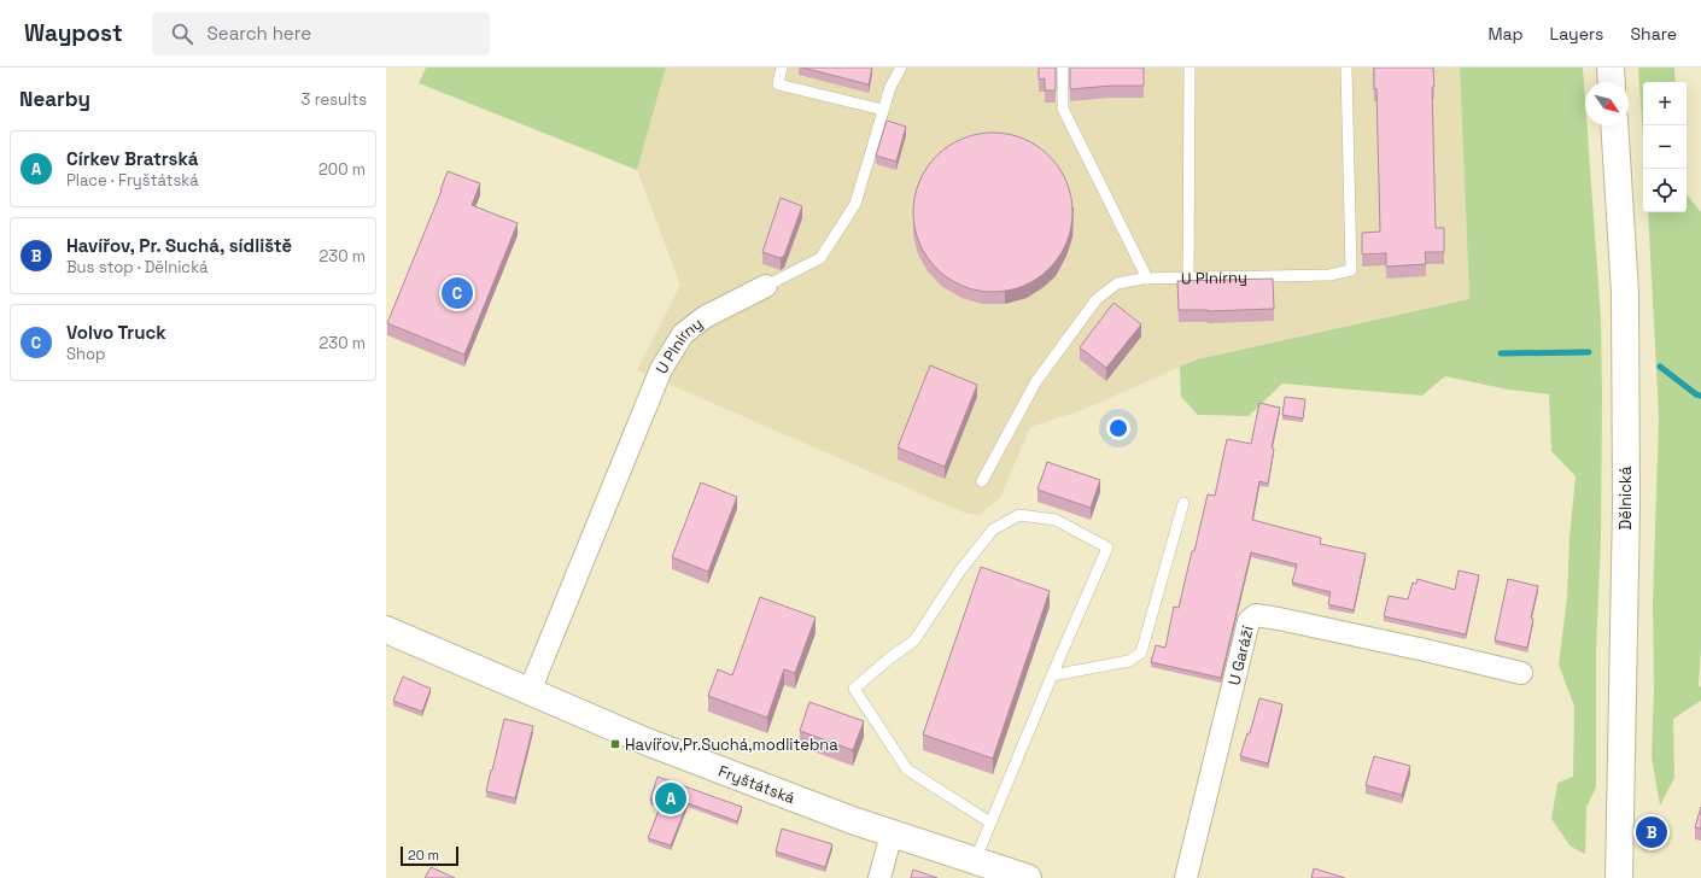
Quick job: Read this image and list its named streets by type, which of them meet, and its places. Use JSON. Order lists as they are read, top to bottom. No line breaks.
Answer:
{"streets":{"street":["U Plnírny","Dělnická","U Garáží","Fryštátská"]},"crossings":[["U Plnírny","Fryštátská"]],"places":{"transit":["Havířov,Pr.Suchá,modlitebna"]},"scale_bar":"20 m","north":"bottom right","page":{"header":"Waypost","search":"Search here","nav":["Map","Layers","Share"],"heading":["Nearby","3 results"],"map_buttons":["+","−"],"list":[{"mark":"A","name":"Církev Bratrská","note":"Place · Fryštátská","value":"200 m"},{"mark":"B","name":"Havířov, Pr. Suchá, sídliště","note":"Bus stop · Dělnická","value":"230 m"},{"mark":"C","name":"Volvo Truck","note":"Shop","value":"230 m"}],"pins":["C","A","B"],"scale":"20 m"}}
